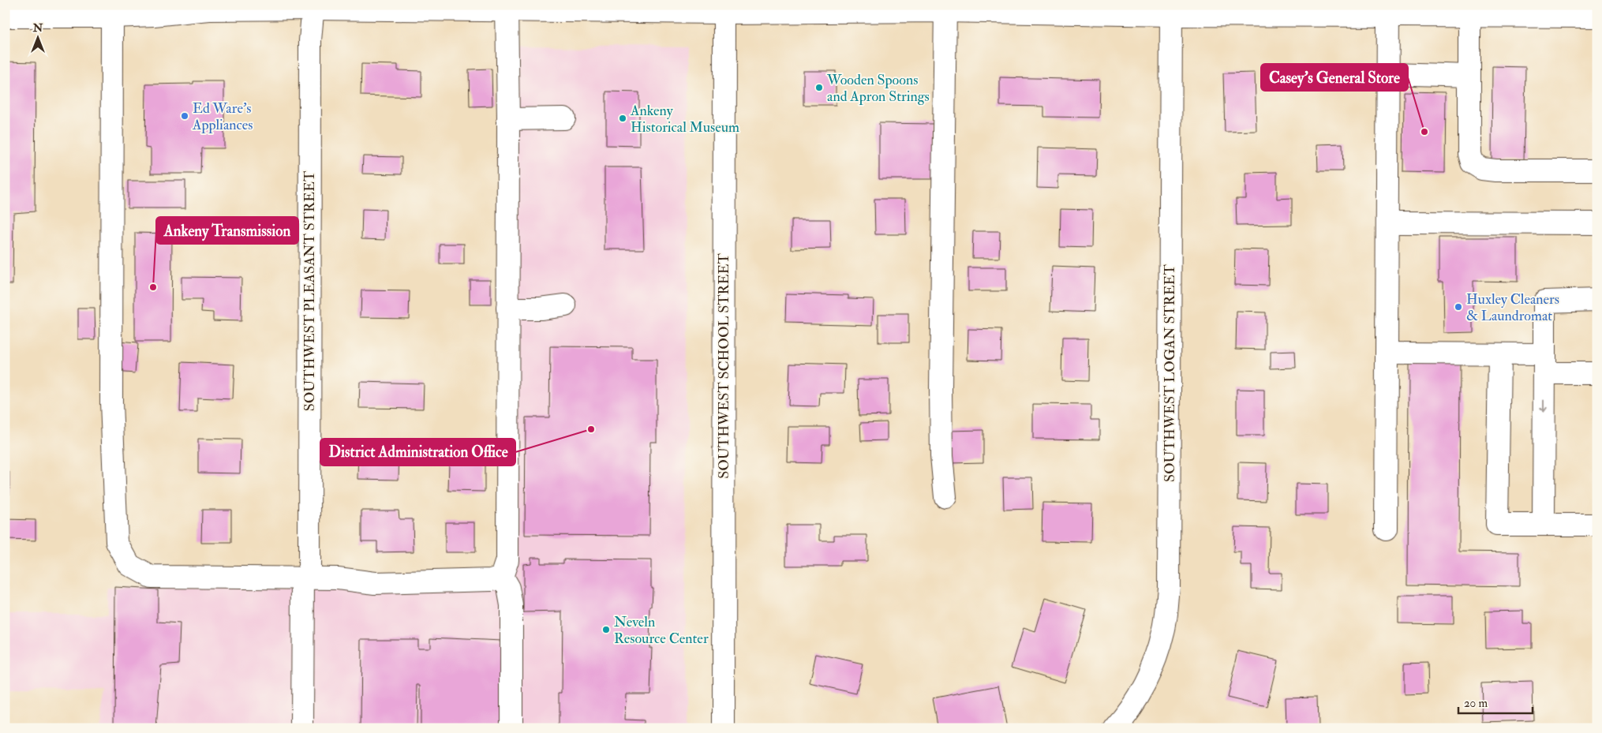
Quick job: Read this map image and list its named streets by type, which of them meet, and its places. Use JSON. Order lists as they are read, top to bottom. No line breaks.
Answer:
{"streets":{"street":["SOUTHWEST PLEASANT STREET","SOUTHWEST SCHOOL STREET","SOUTHWEST LOGAN STREET"]},"places":["Wooden Spoons and Apron Strings","Ed Ware's Appliances","Ankeny Historical Museum","Casey's General Store","Ankeny Transmission","Huxley Cleaners & Laundromat","District Administration Office","Neveln Resource Center"],"scale_bar":"20 m","north":"top"}
